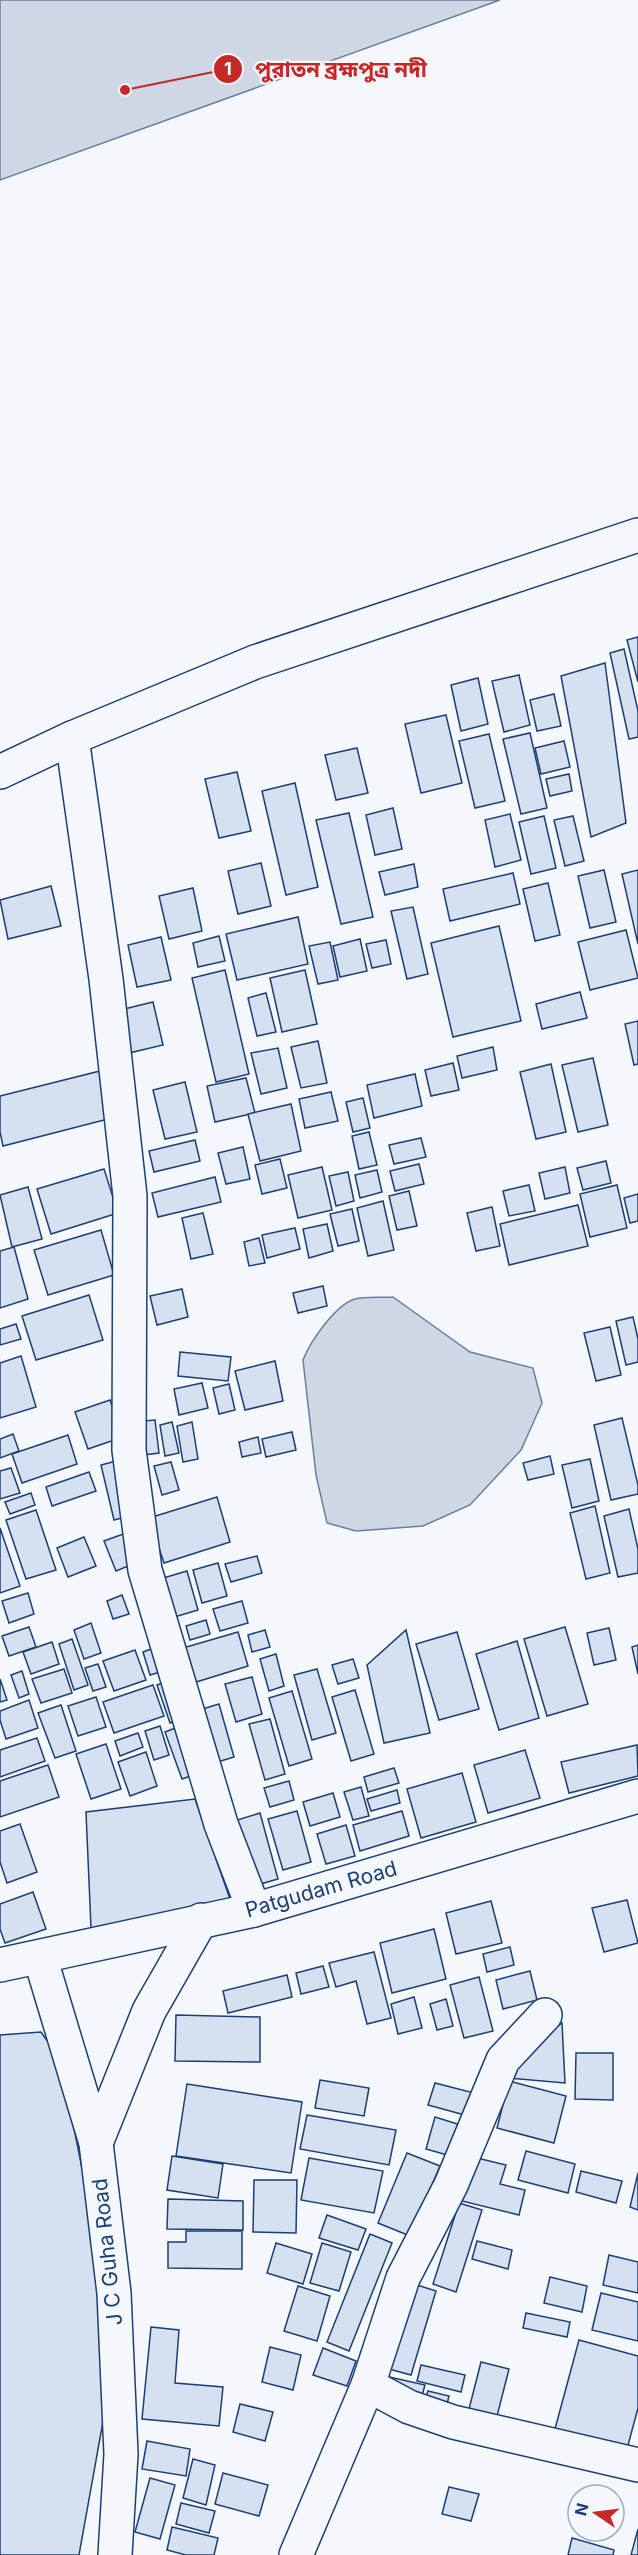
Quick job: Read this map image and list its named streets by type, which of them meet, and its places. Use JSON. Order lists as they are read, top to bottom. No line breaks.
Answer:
{"streets":{"street":["Patgudam Road","J C Guha Road"]},"crossings":[["Patgudam Road","J C Guha Road"]],"places":["পুরাতন ব্রহ্মপুত্র নদী"],"north":"left"}
